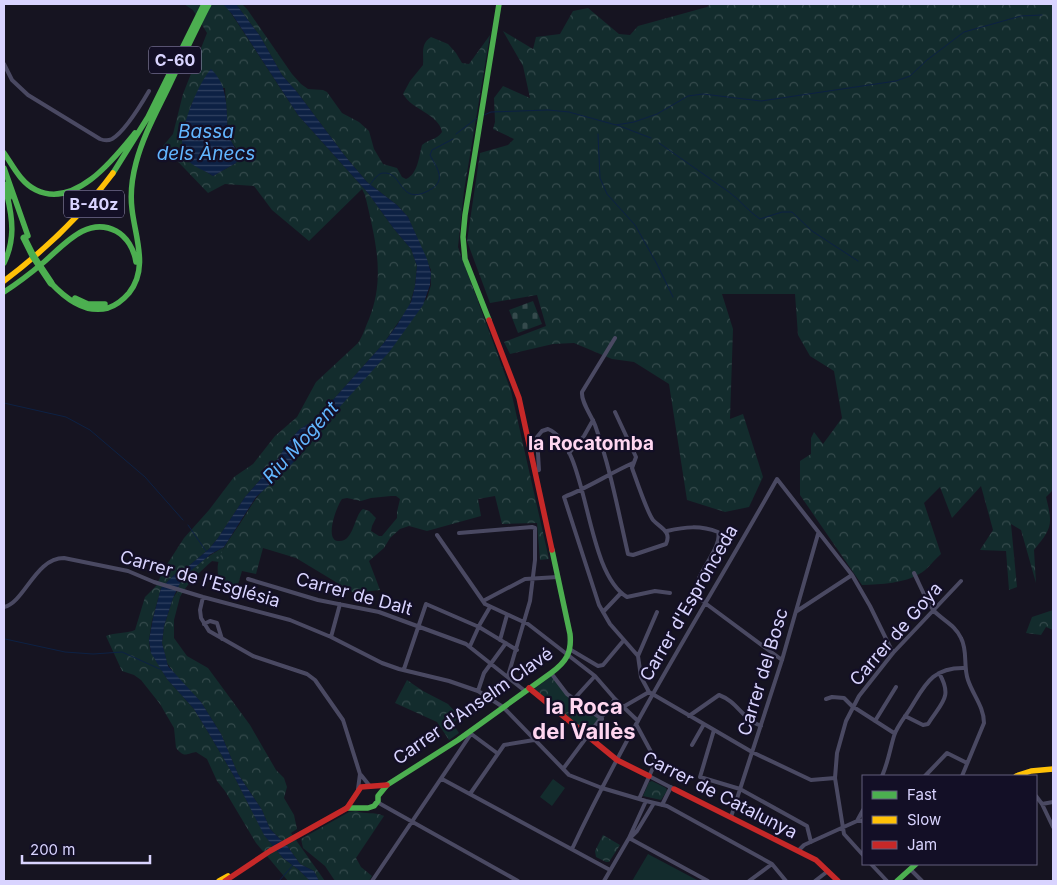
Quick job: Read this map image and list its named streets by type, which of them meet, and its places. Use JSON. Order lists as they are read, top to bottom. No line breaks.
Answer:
{"streets":{"main road":["C-60","B-40z","Carrer d'Anselm Clavé","Carrer de Catalunya"],"street":["Carrer de l'Església","Carrer de Dalt","Carrer d'Espronceda","Carrer de Goya","Carrer del Bosc"]},"crossings":[["C-60","B-40z"],["Carrer de Dalt","Carrer d'Anselm Clavé"],["Carrer de Dalt","Carrer de Catalunya"],["Carrer d'Espronceda","Carrer del Bosc"],["Carrer d'Espronceda","Carrer de Catalunya"],["Carrer del Bosc","Carrer de Catalunya"],["Carrer d'Anselm Clavé","Carrer de Catalunya"]],"districts":["la Rocatomba","la Roca del Vallès"],"water":["Bassa dels Ànecs","Riu Mogent"],"legend":["Fast","Slow","Jam"],"scale_bar":"200 m"}
